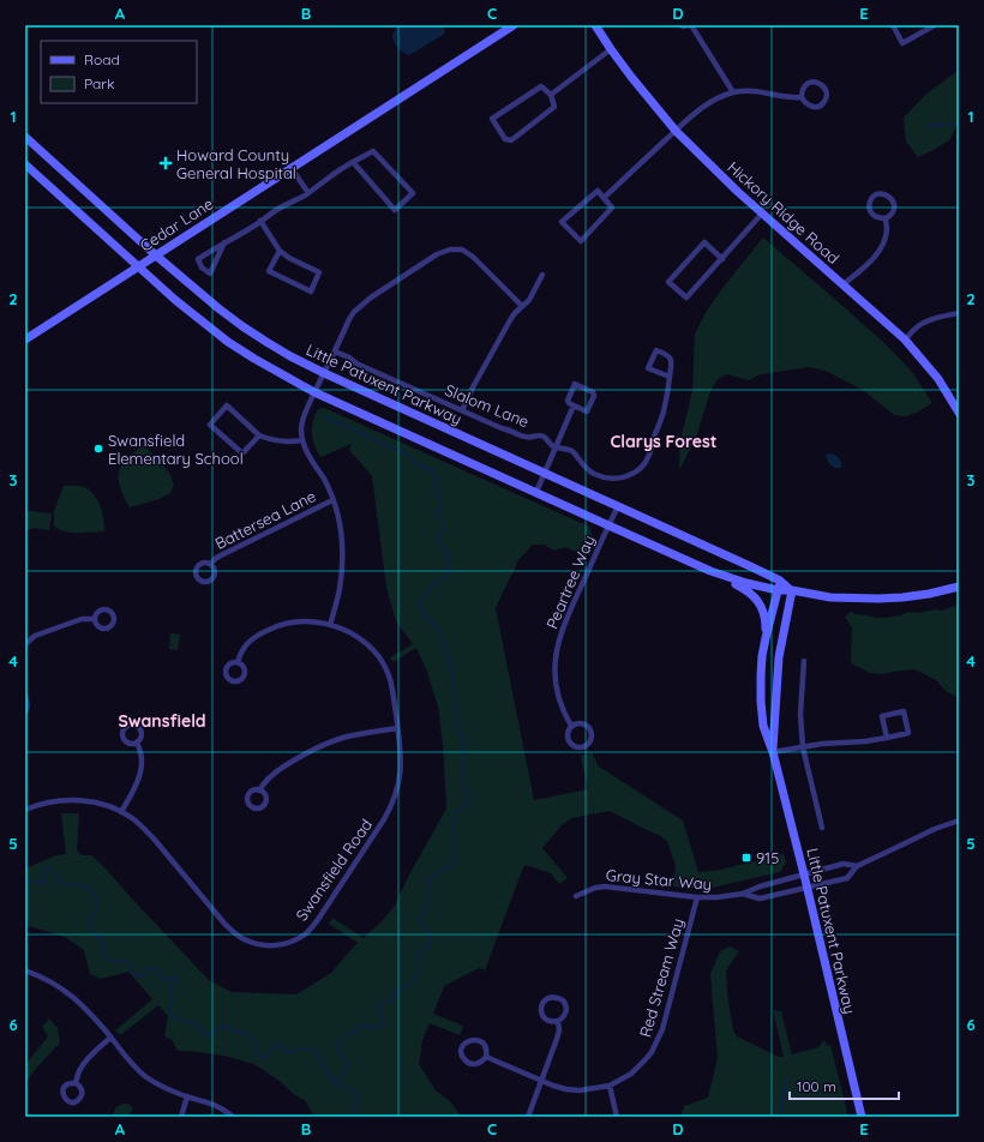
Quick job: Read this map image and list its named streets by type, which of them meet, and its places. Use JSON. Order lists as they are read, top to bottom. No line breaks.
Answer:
{"streets":{"street":["Hickory Ridge Road","Cedar Lane","Little Patuxent Parkway","Slalom Lane","Battersea Lane","Peartree Way","Swansfield Road","Gray Star Way","Red Stream Way"]},"crossings":[["Cedar Lane","Little Patuxent Parkway"],["Little Patuxent Parkway","Peartree Way"],["Little Patuxent Parkway","Gray Star Way"],["Gray Star Way","Red Stream Way"]],"districts":["Clarys Forest","Swansfield"],"places":{"health":["Howard County General Hospital"],"other":["Swansfield Elementary School"],"transit":["915"]},"legend":["Road","Park"],"scale_bar":"100 m","grid":{"columns":["A","B","C","D","E"],"rows":["1","2","3","4","5","6"]}}
